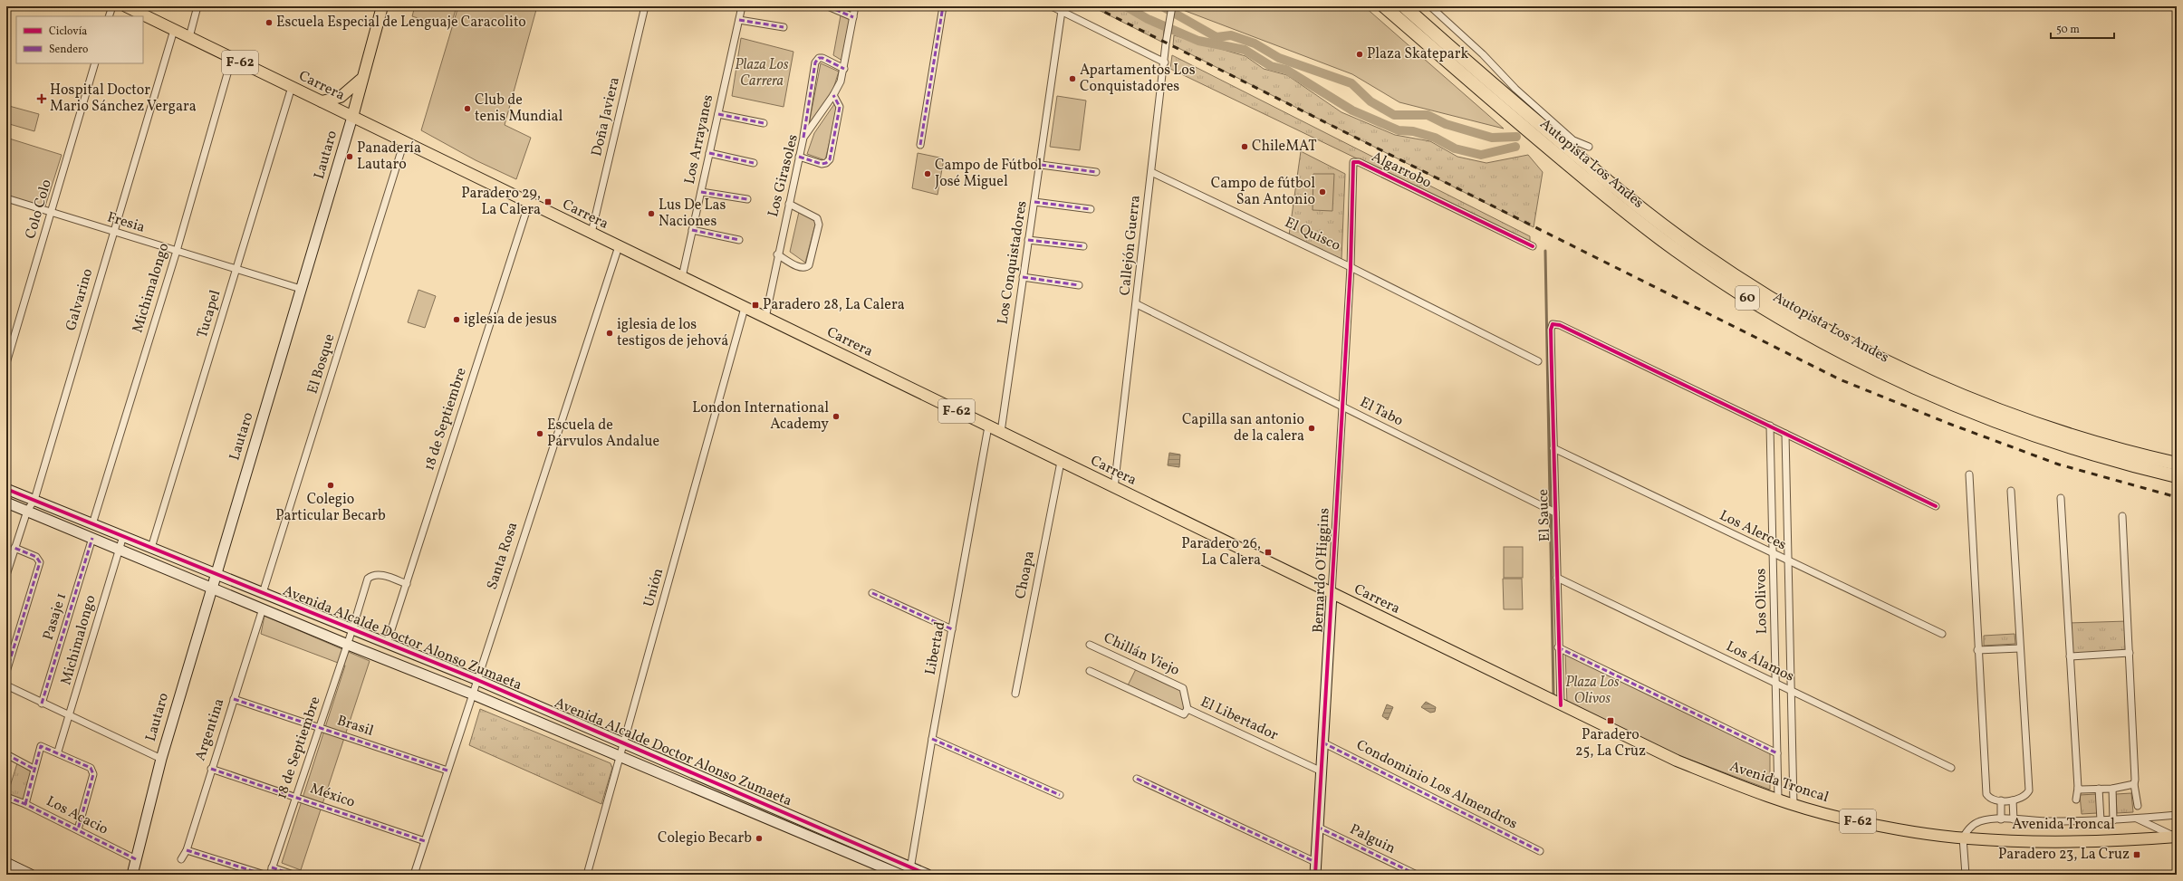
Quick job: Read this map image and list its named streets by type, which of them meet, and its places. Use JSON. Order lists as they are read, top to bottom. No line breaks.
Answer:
{"streets":{"highway":["Autopista Los Andes","60"],"main road":["F-62","Carrera","Lautaro","Avenida Troncal"],"street":["Doña Javiera","Los Arrayanes","Algarrobo","Los Girasoles","Colo Colo","Fresia","El Quisco","Callejón Guerra","Los Conquistadores","Michimalongo","Galvarino","Tucapel","El Bosque","El Tabo","18 de Septiembre","El Sauce","Los Alerces","Santa Rosa","Bernardo O'Higgins","Choapa","Unión","Los Olivos","Pasaje 1","Avenida Alcalde Doctor Alonso Zumaeta","Libertad","Chillán Viejo","Los Álamos","El Libertador","Brasil","Argentina","Condominio Los Almendros","México","Los Acacio","Palguin"]},"crossings":[["Carrera","Doña Javiera"],["Carrera","Los Arrayanes"],["Carrera","Lautaro"],["Carrera","Los Girasoles"],["Carrera","Callejón Guerra"],["Carrera","Los Conquistadores"],["Carrera","Michimalongo"],["Carrera","Galvarino"],["Carrera","Tucapel"],["Carrera","El Bosque"],["Carrera","18 de Septiembre"],["Carrera","El Sauce"],["Carrera","Santa Rosa"],["Carrera","Bernardo O'Higgins"],["Carrera","Choapa"],["Carrera","Unión"],["Carrera","Libertad"],["Carrera","Avenida Troncal"],["Lautaro","Fresia"],["Lautaro","Avenida Alcalde Doctor Alonso Zumaeta"],["Lautaro","Los Acacio"],["Algarrobo","El Quisco"],["Algarrobo","Bernardo O'Higgins"],["Colo Colo","Fresia"],["Fresia","Michimalongo"],["Fresia","Galvarino"],["Fresia","Tucapel"],["El Quisco","Callejón Guerra"],["El Quisco","Bernardo O'Higgins"],["Callejón Guerra","El Tabo"],["Michimalongo","Avenida Alcalde Doctor Alonso Zumaeta"],["Galvarino","Avenida Alcalde Doctor Alonso Zumaeta"],["Tucapel","Avenida Alcalde Doctor Alonso Zumaeta"],["El Bosque","Avenida Alcalde Doctor Alonso Zumaeta"],["El Tabo","El Sauce"],["El Tabo","Bernardo O'Higgins"],["18 de Septiembre","Avenida Alcalde Doctor Alonso Zumaeta"],["18 de Septiembre","Brasil"],["18 de Septiembre","México"],["El Sauce","Los Alerces"],["El Sauce","Los Olivos"],["El Sauce","Los Álamos"],["El Sauce","Avenida Troncal"],["Los Alerces","Los Olivos"],["Santa Rosa","Avenida Alcalde Doctor Alonso Zumaeta"],["Santa Rosa","Brasil"],["Santa Rosa","México"],["Bernardo O'Higgins","El Libertador"],["Bernardo O'Higgins","Condominio Los Almendros"],["Bernardo O'Higgins","Palguin"],["Unión","Avenida Alcalde Doctor Alonso Zumaeta"],["Los Olivos","Los Álamos"],["Los Olivos","Avenida Troncal"],["Pasaje 1","Avenida Alcalde Doctor Alonso Zumaeta"],["Avenida Alcalde Doctor Alonso Zumaeta","Libertad"],["Avenida Alcalde Doctor Alonso Zumaeta","Argentina"],["Chillán Viejo","El Libertador"],["Brasil","Argentina"],["Argentina","México"]],"parks":["Plaza Los Carrera","Plaza Los Olivos"],"places":{"other":["Escuela Especial de Lenguaje Caracolito","Plaza Skatepark","Apartamentos Los Conquistadores","Club de tenis Mundial","ChileMAT","Panadería Lautaro","Campo de Fútbol José Miguel","Campo de fútbol San Antonio","Lus De Las Naciones","iglesia de jesus","iglesia de los testigos de jehová","London International Academy","Capilla san antonio de la calera","Escuela de Párvulos Andalue","Colegio Particular Becarb","Colegio Becarb"],"health":["Hospital Doctor Mario Sánchez Vergara"],"transit":["Paradero 29, La Calera","Paradero 28, La Calera","Paradero 26, La Calera","Paradero 25, La Cruz","Paradero 23, La Cruz"]},"legend":["Ciclovía","Sendero"],"scale_bar":"50 m"}
